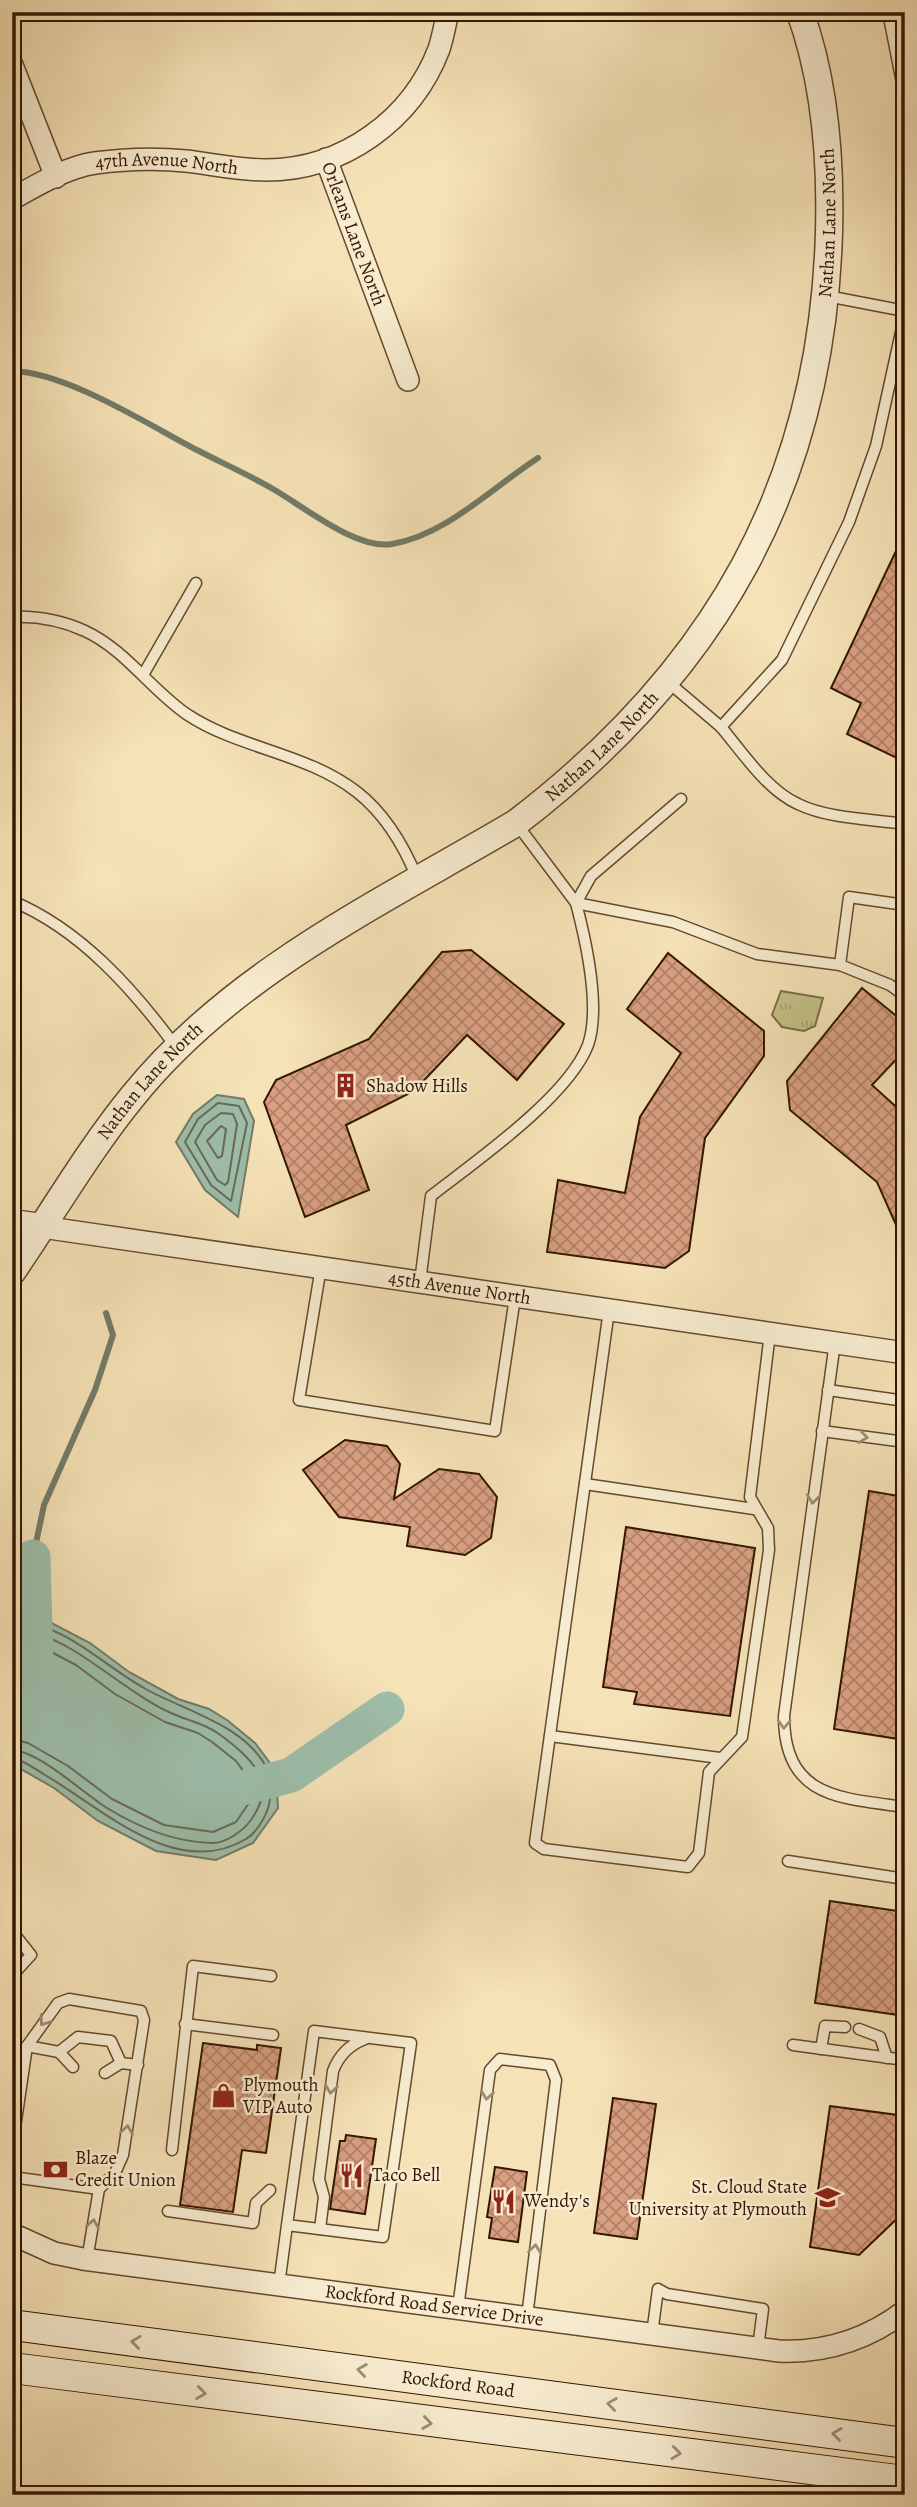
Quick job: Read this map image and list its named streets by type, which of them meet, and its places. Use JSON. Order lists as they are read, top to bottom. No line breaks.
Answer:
{"streets":{"main road":["Rockford Road"],"street":["47th Avenue North","Nathan Lane North","Orleans Lane North","45th Avenue North","Rockford Road Service Drive"]},"crossings":[["47th Avenue North","Orleans Lane North"],["Nathan Lane North","45th Avenue North"]],"places":{"building":["Shadow Hills"],"shop":["Plymouth VIP Auto"],"bank":["Blaze Credit Union"],"restaurant":["Taco Bell","Wendy's"],"school or university":["St. Cloud State University at Plymouth"]}}
